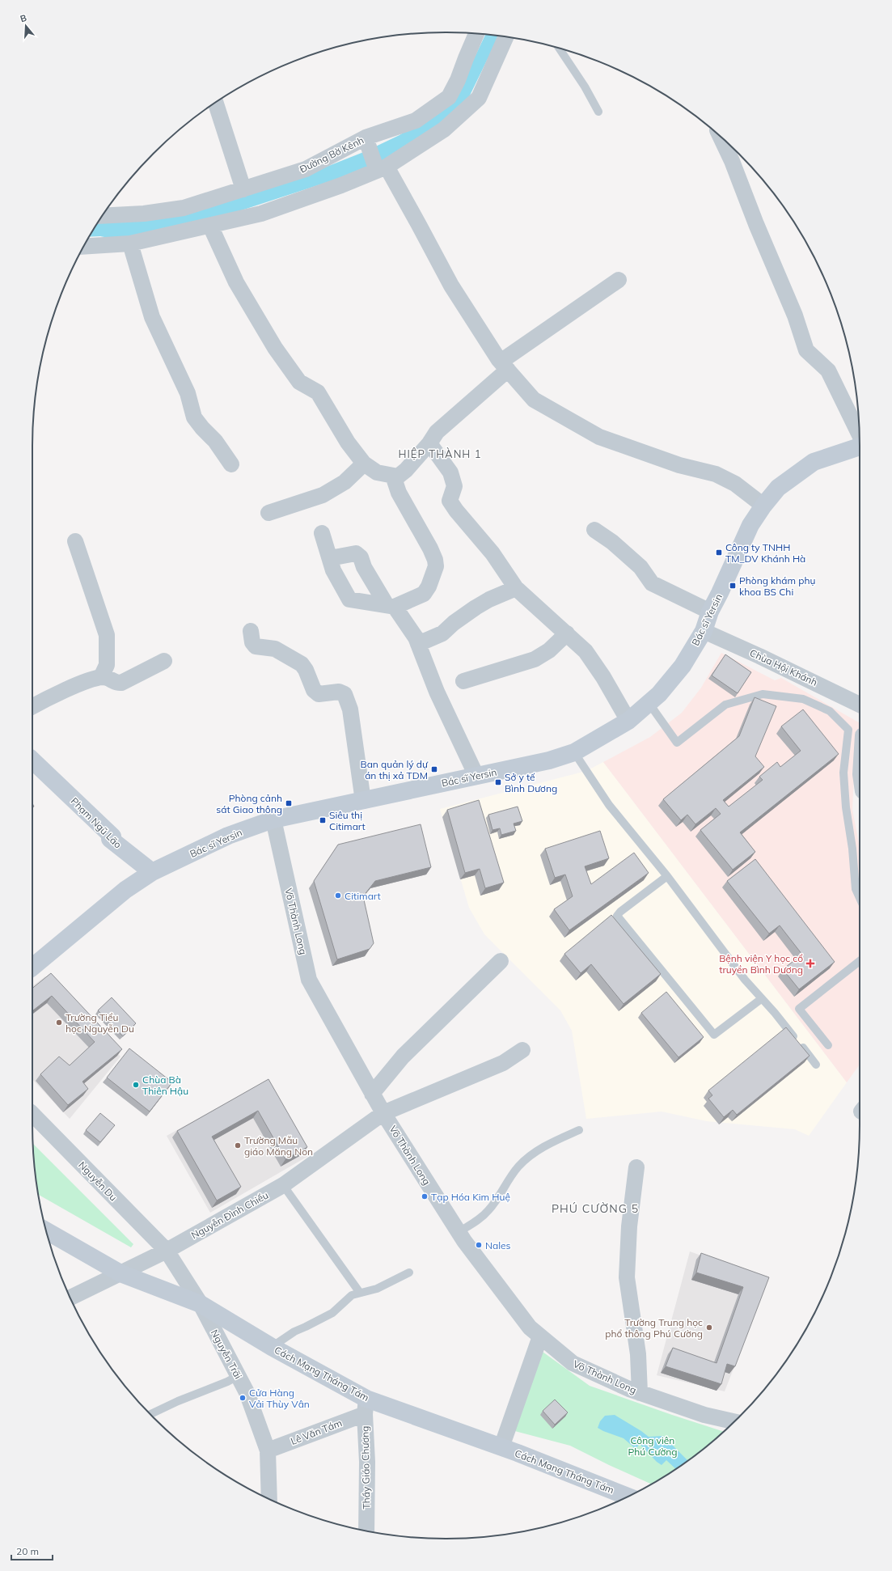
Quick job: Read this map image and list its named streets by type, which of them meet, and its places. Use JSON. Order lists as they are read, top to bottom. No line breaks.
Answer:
{"streets":{"main road":["Bác sĩ Yersin","Phạm Ngũ Lão","Cách Mạng Tháng Tám"],"street":["Đường Bờ Kênh","Chùa Hội Khánh","Võ Thành Long","Nguyễn Du","Nguyễn Đình Chiểu","Nguyễn Trãi","Lê Văn Tám","Thầy Giáo Chương"]},"crossings":[["Bác sĩ Yersin","Chùa Hội Khánh"],["Bác sĩ Yersin","Phạm Ngũ Lão"],["Bác sĩ Yersin","Võ Thành Long"],["Võ Thành Long","Nguyễn Đình Chiểu"],["Nguyễn Du","Nguyễn Đình Chiểu"],["Nguyễn Du","Nguyễn Trãi"],["Nguyễn Đình Chiểu","Nguyễn Trãi"],["Nguyễn Đình Chiểu","Cách Mạng Tháng Tám"],["Nguyễn Trãi","Cách Mạng Tháng Tám"],["Nguyễn Trãi","Lê Văn Tám"],["Cách Mạng Tháng Tám","Lê Văn Tám"],["Cách Mạng Tháng Tám","Thầy Giáo Chương"],["Lê Văn Tám","Thầy Giáo Chương"]],"districts":["HIỆP THÀNH 1","PHÚ CƯỜNG 5"],"parks":["Công viên Phú Cường"],"places":{"transit":["Công ty TNHH TM_DV Khánh Hà","Phòng khám phụ khoa BS Chi","Ban quản lý dự án thị xả TDM","Sở y tế Bình Dương","Phòng cảnh sát Giao thông","Siêu thị Citimart"],"other":["Citimart","Trường Tiểu học Nguyễn Du","Chùa Bà Thiên Hậu","Trường Mẫu giáo Măng Non","Tạp Hóa Kim Huệ","Nales","Trường Trung học phổ thông Phú Cường","Cửa Hàng Vải Thùy Vân"],"health":["Bệnh viện Y học cổ truyền Bình Dương"]},"scale_bar":"20 m","north":"top"}
